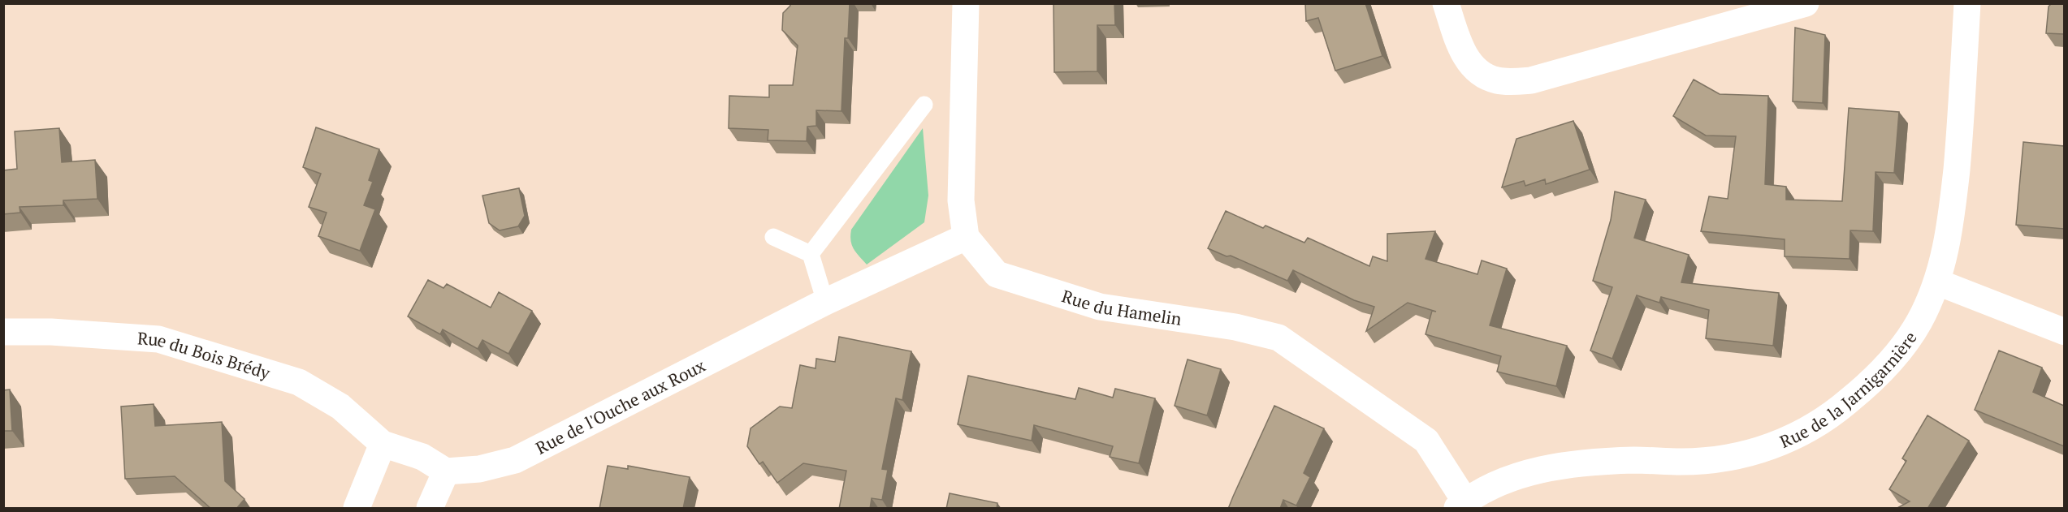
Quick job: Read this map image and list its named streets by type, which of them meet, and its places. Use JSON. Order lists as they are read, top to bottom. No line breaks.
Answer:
{"streets":{"street":["Rue du Hamelin","Rue du Bois Brédy","Rue de la Jarnigarnière","Rue de l'Ouche aux Roux"]},"crossings":[["Rue du Hamelin","Rue de la Jarnigarnière"],["Rue du Hamelin","Rue de l'Ouche aux Roux"],["Rue du Bois Brédy","Rue de l'Ouche aux Roux"]]}
